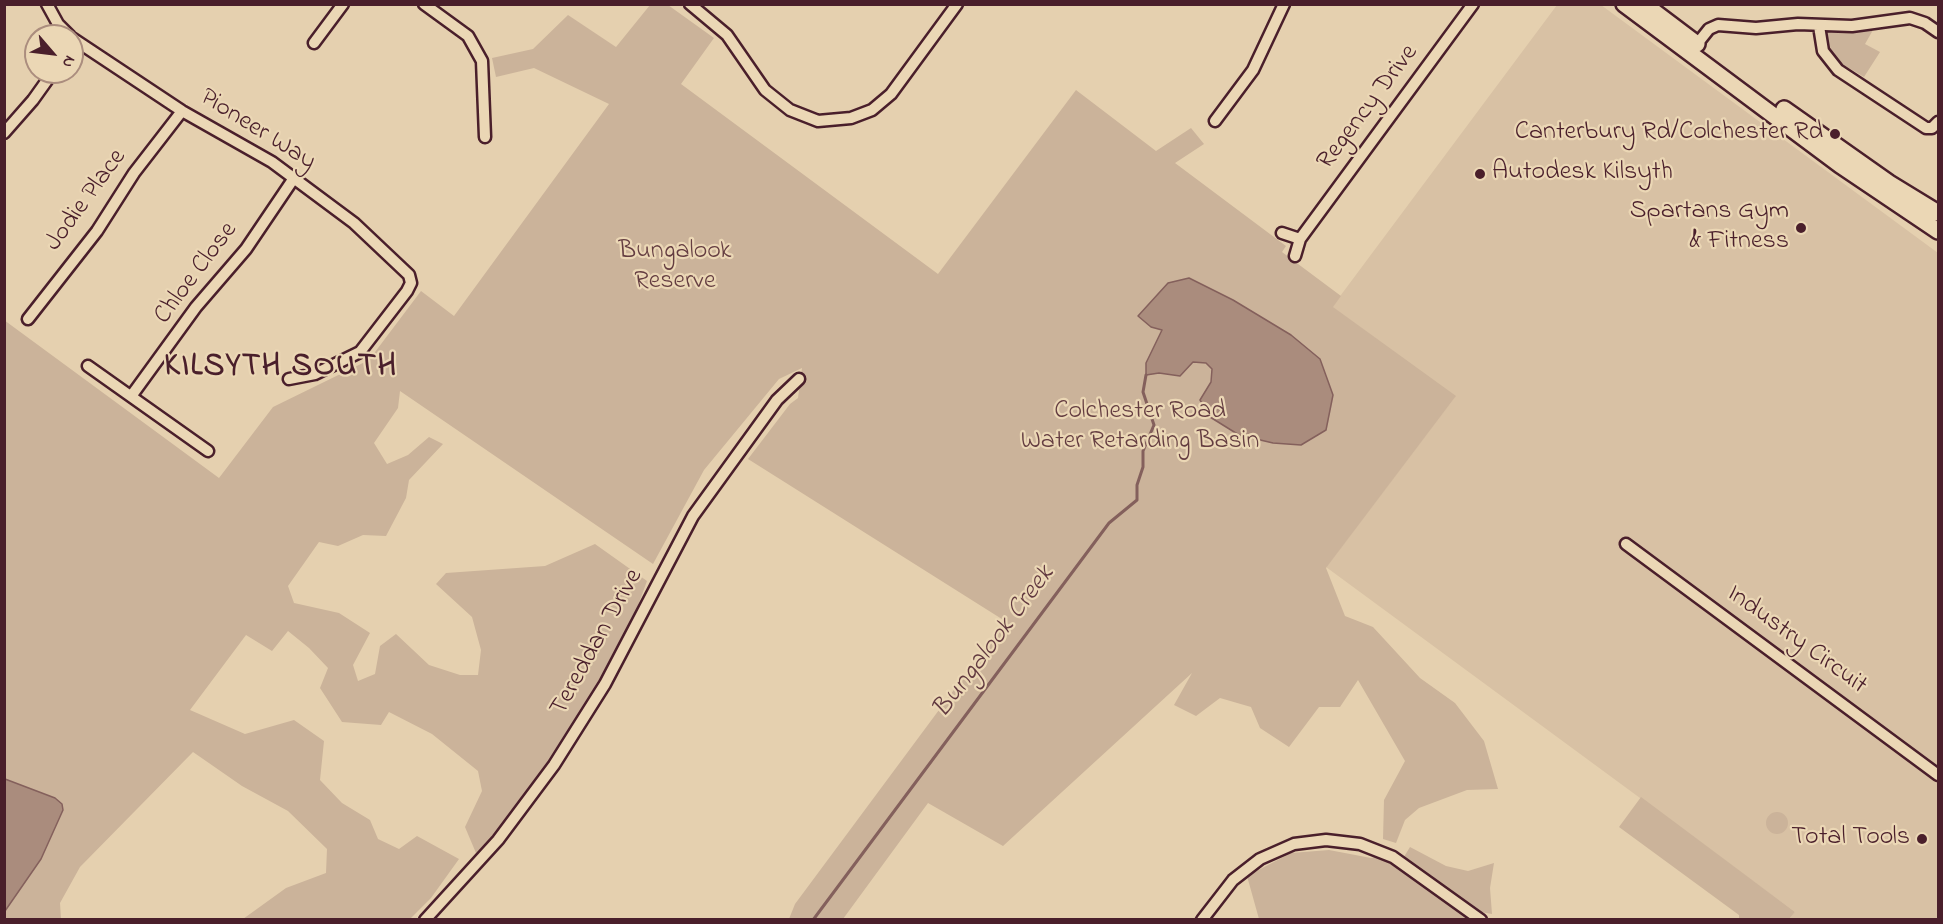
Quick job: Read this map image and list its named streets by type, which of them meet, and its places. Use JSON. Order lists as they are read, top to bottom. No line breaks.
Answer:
{"streets":{"street":["Regency Drive","Pioneer Way","Jodie Place","Chloe Close","Industry Circuit","Tereddan Drive"]},"crossings":[["Pioneer Way","Jodie Place"],["Pioneer Way","Chloe Close"]],"districts":["KILSYTH SOUTH"],"water":["Bungalook Creek"],"parks":["Bungalook Reserve","Colchester Road Water Retarding Basin"],"places":["Canterbury Rd/Colchester Rd","Autodesk Kilsyth","Spartans Gym & Fitness","Total Tools"],"north":"bottom right"}
